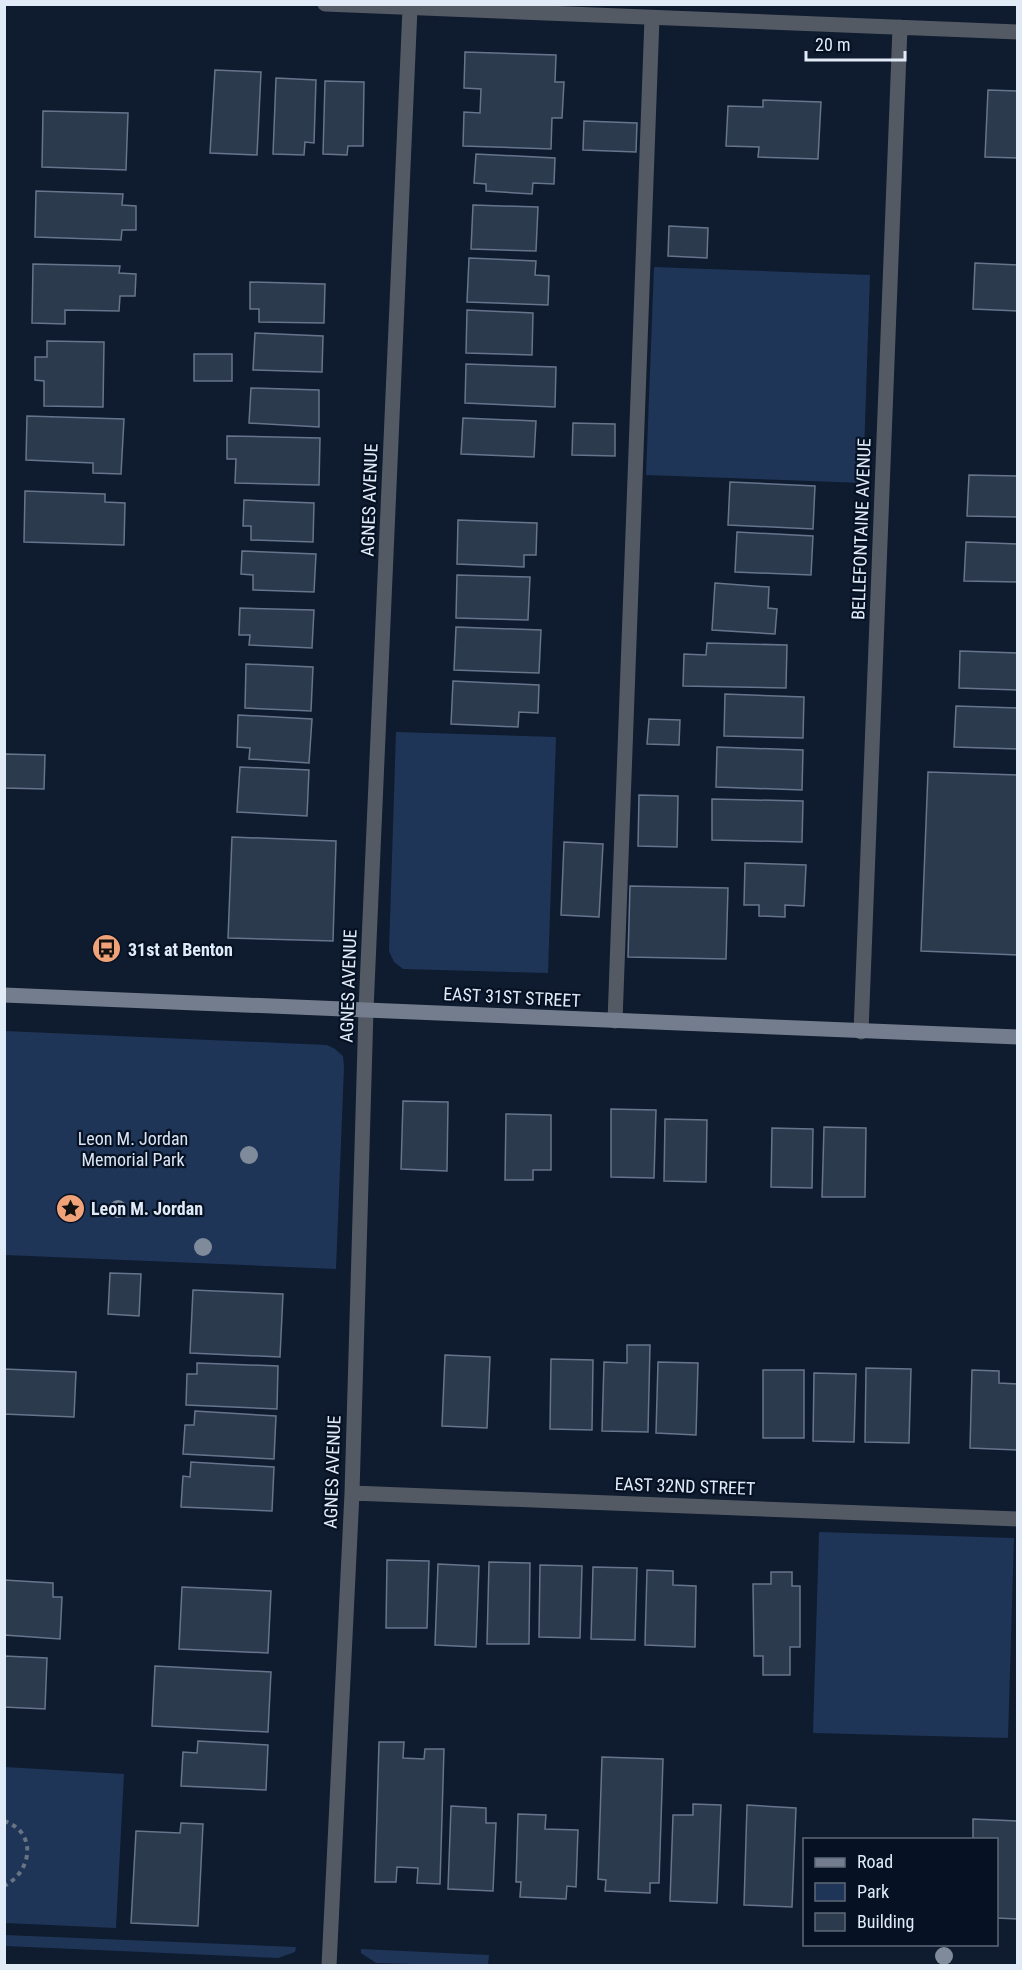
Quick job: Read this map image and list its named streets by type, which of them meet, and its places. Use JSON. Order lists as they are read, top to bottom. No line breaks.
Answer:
{"streets":{"main road":["EAST 31ST STREET"],"street":["AGNES AVENUE","BELLEFONTAINE AVENUE","EAST 32ND STREET"]},"crossings":[["AGNES AVENUE","EAST 31ST STREET"],["AGNES AVENUE","EAST 32ND STREET"],["BELLEFONTAINE AVENUE","EAST 31ST STREET"]],"parks":["Leon M. Jordan Memorial Park"],"places":{"bus stop":["31st at Benton"],"place":["Leon M. Jordan"]},"legend":["Road","Park","Building"],"scale_bar":"20 m"}
